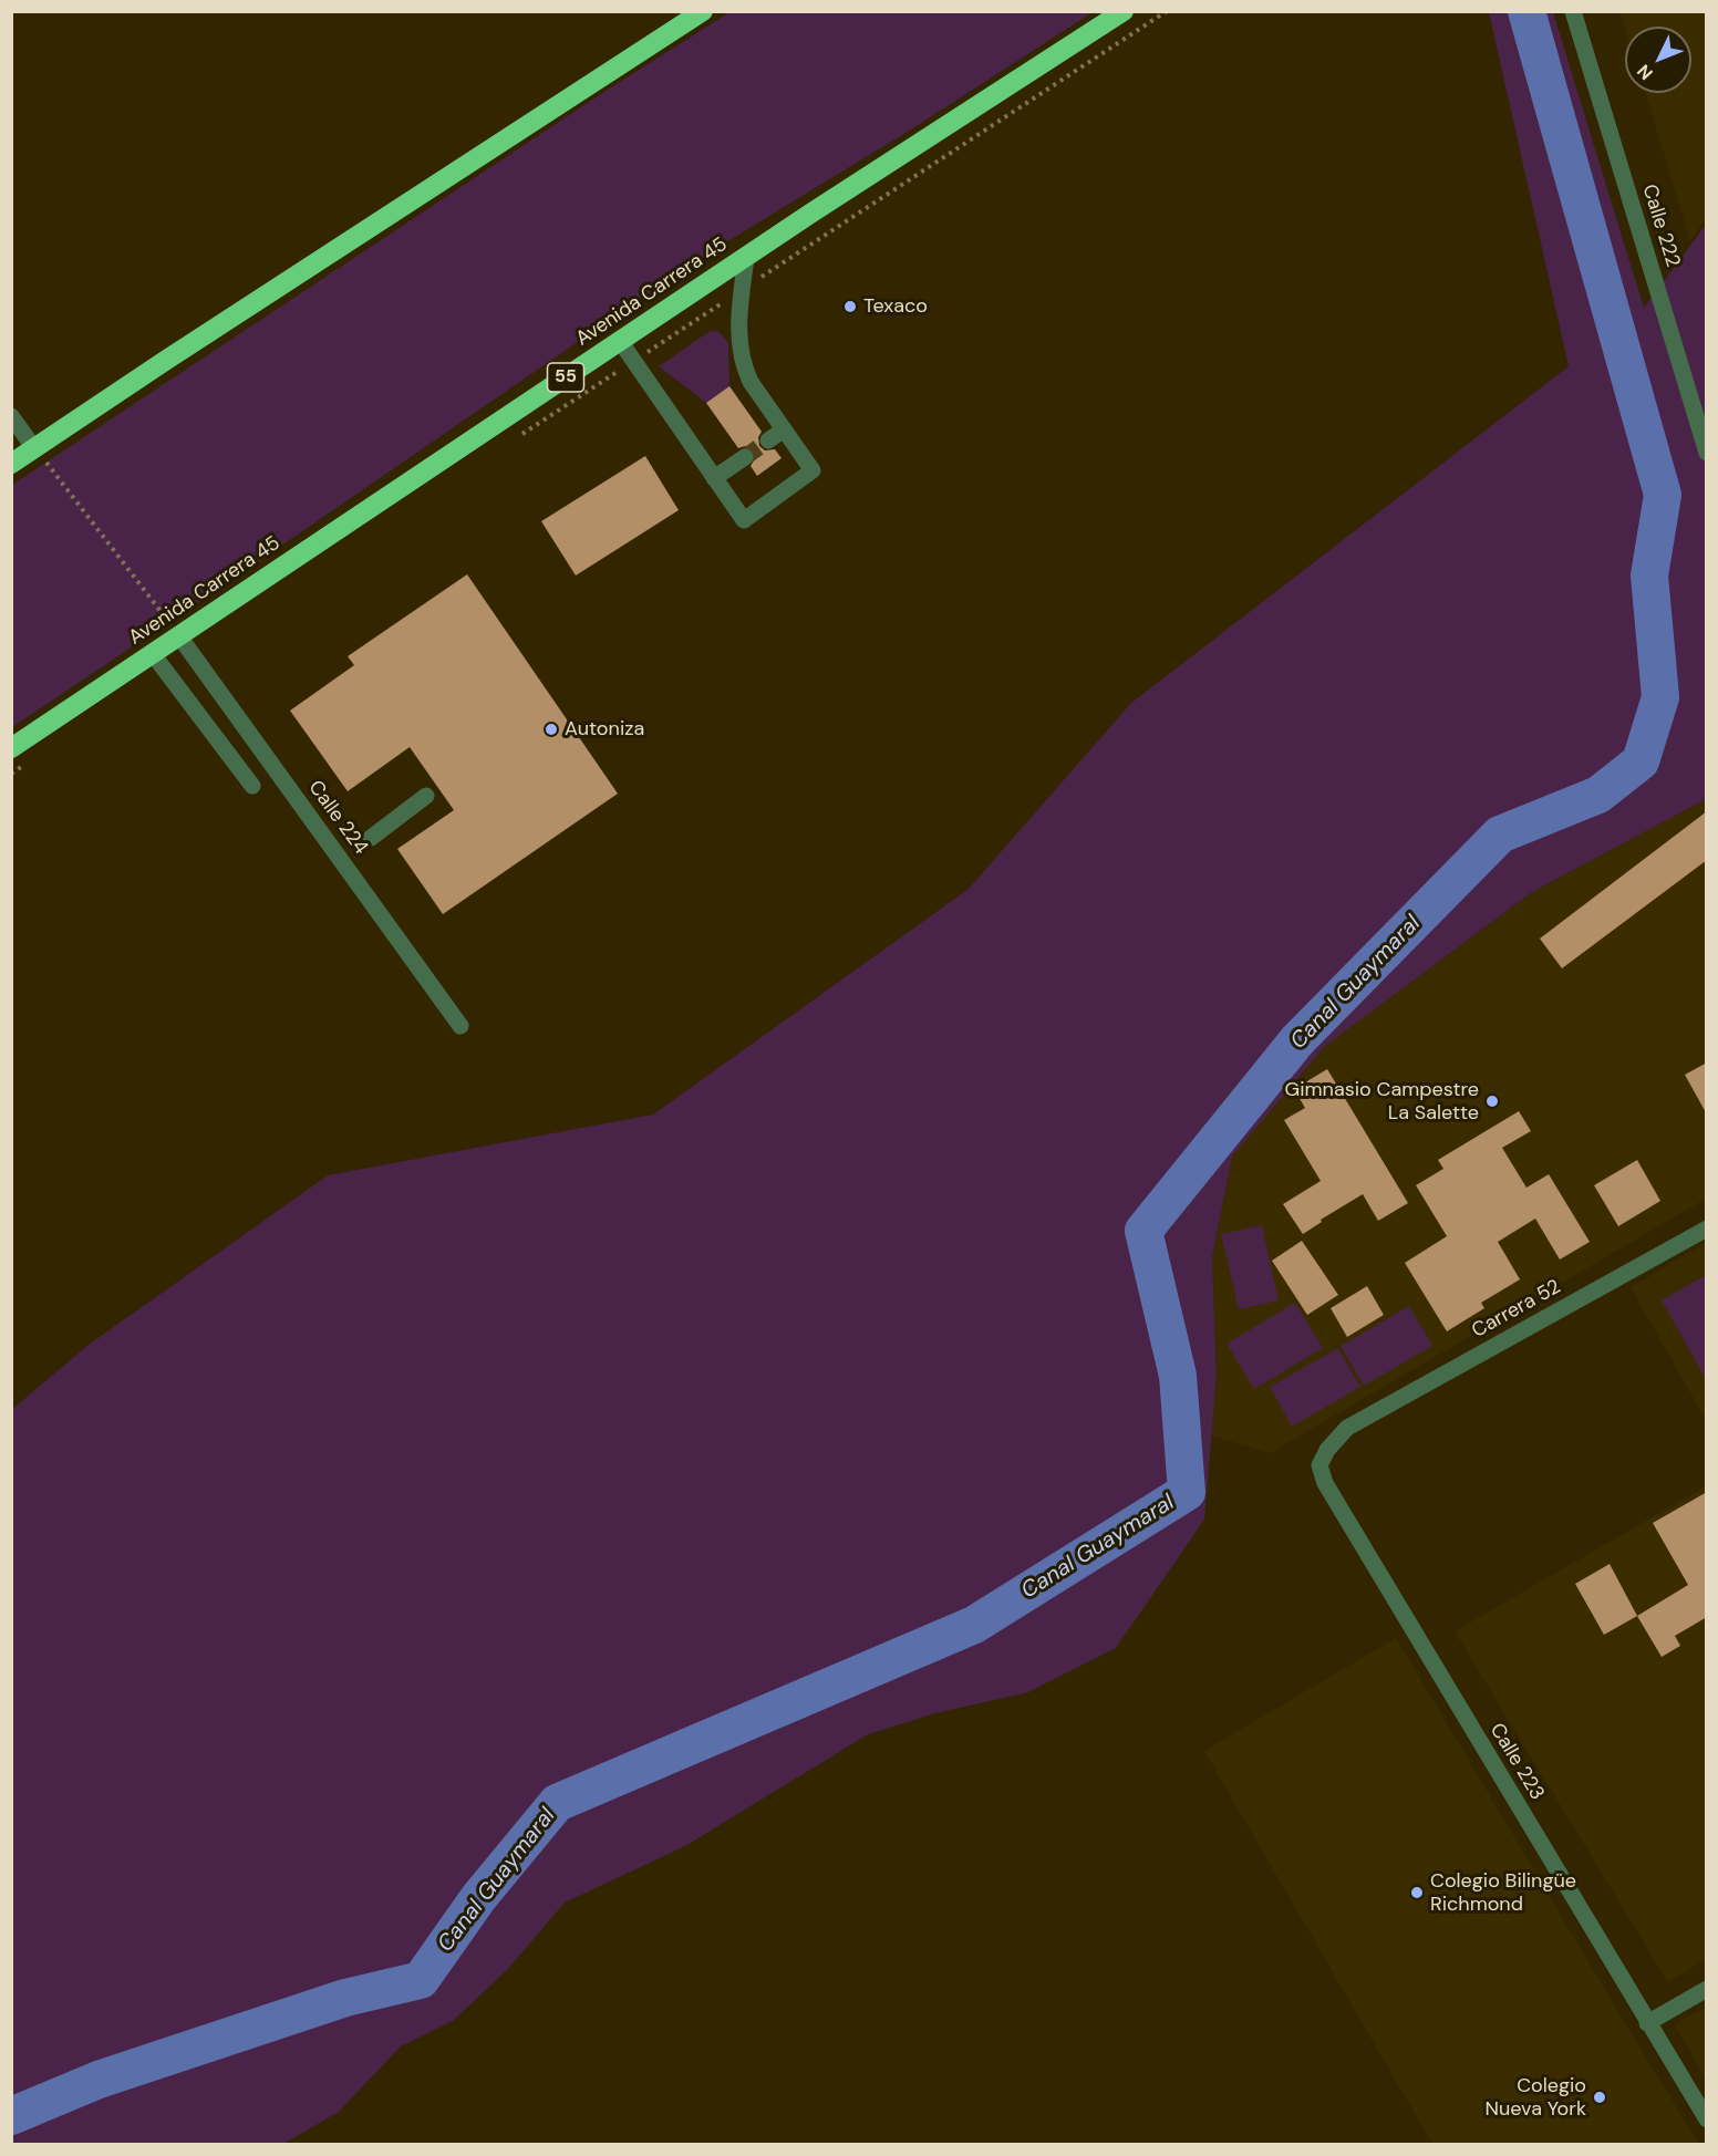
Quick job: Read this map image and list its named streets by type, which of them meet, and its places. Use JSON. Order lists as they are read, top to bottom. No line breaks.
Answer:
{"streets":{"highway":["Avenida Carrera 45","55"],"street":["Calle 222","Calle 224","Carrera 52","Calle 223"]},"crossings":[["Avenida Carrera 45","Calle 224"],["Carrera 52","Calle 223"]],"water":["Canal Guaymaral"],"places":["Texaco","Autoniza","Gimnasio Campestre La Salette","Colegio Bilingüe Richmond","Colegio Nueva York"],"north":"bottom left"}
